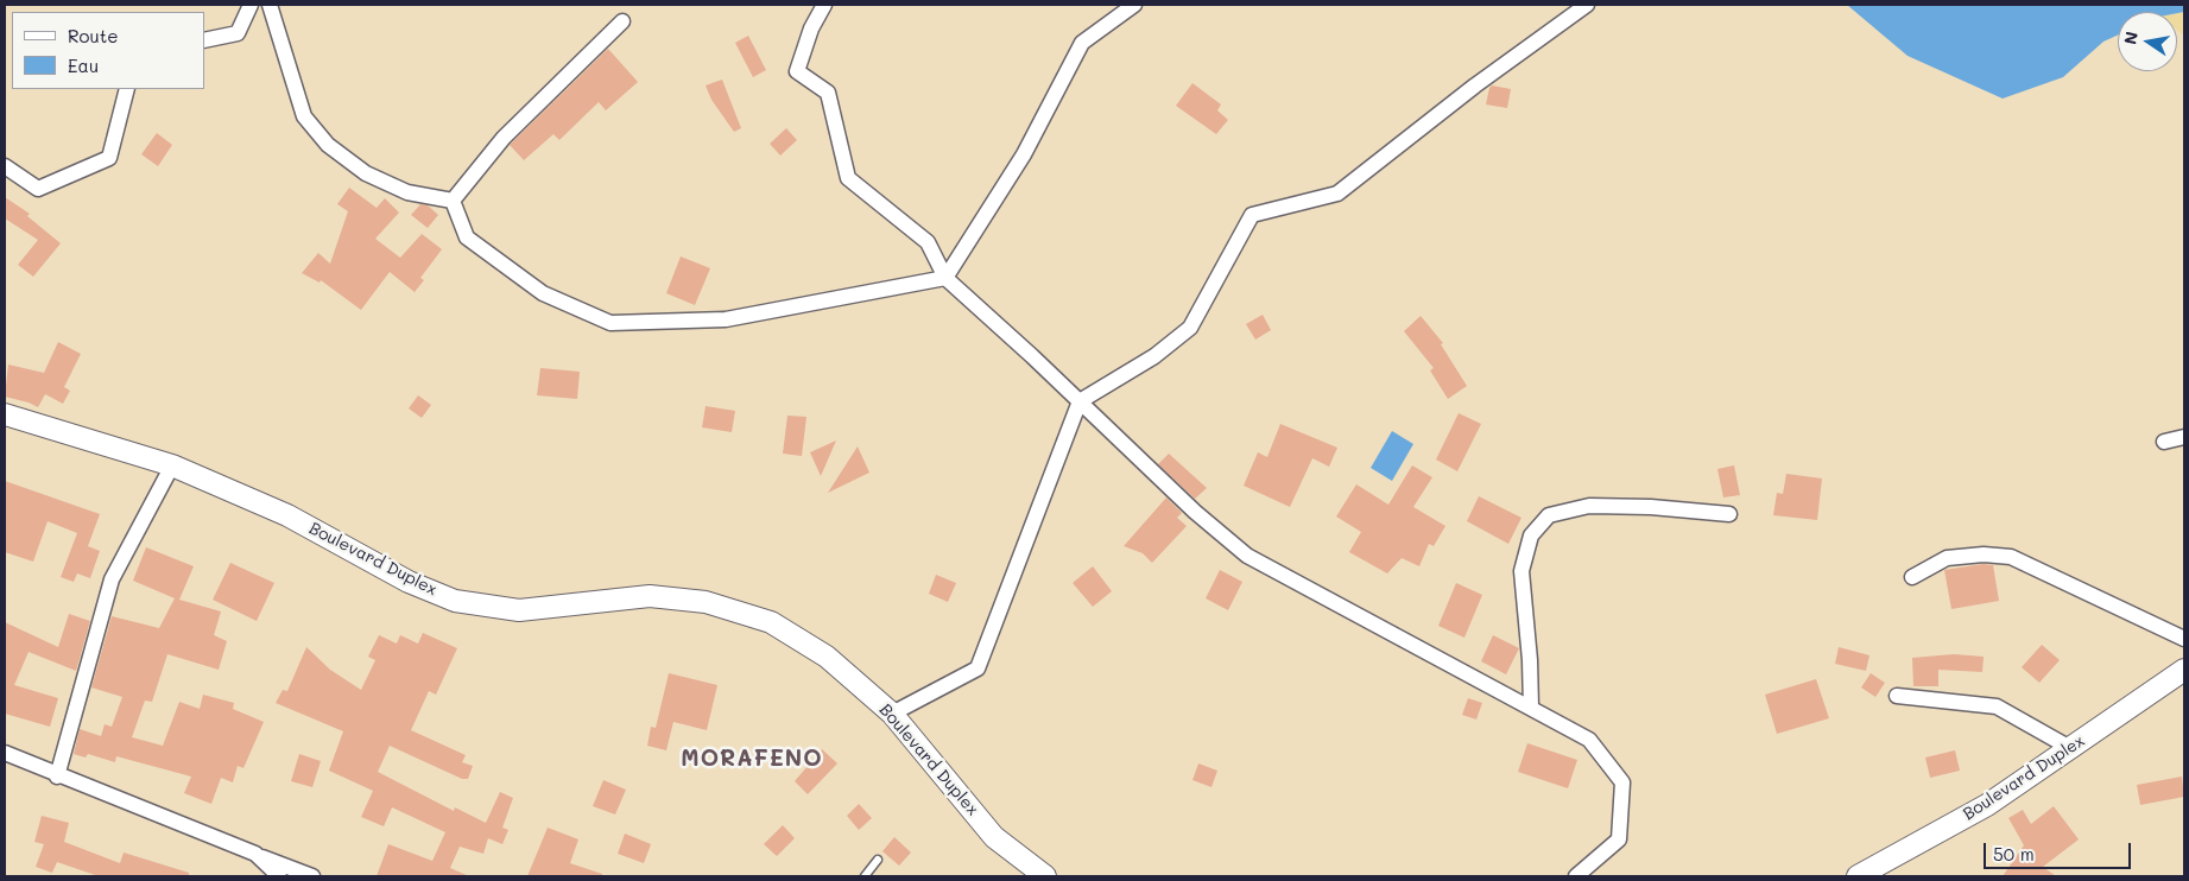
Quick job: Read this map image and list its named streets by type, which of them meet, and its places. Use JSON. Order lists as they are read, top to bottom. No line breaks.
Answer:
{"streets":{"street":["Boulevard Duplex"]},"districts":["MORAFENO"],"legend":["Route","Eau"],"scale_bar":"50 m","north":"left"}
